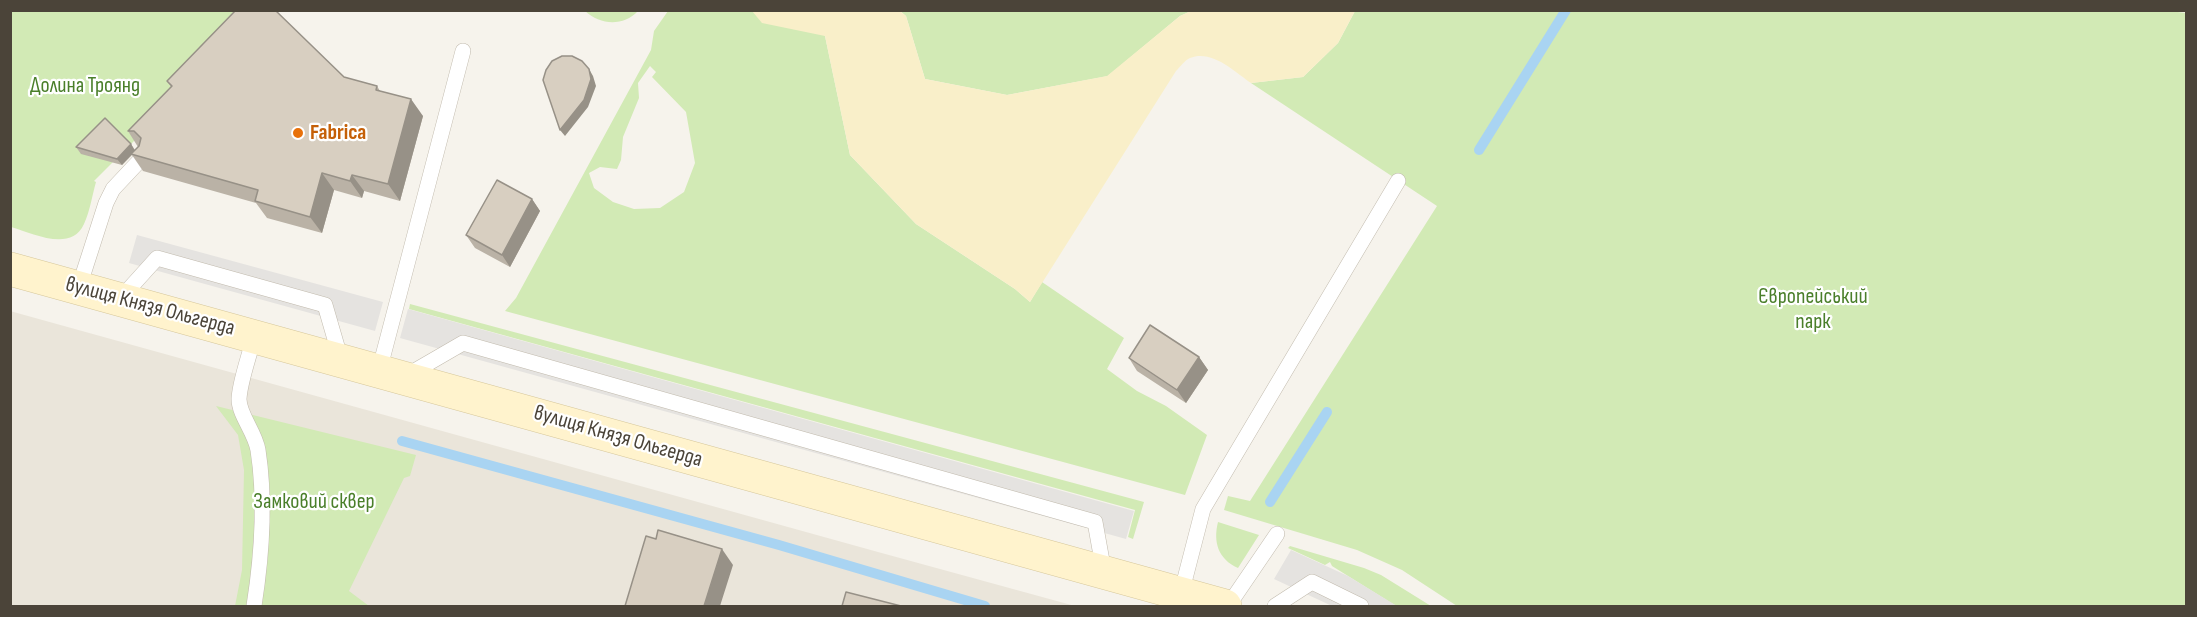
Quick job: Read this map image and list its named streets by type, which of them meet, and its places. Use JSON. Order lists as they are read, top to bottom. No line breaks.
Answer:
{"streets":{"main road":["вулиця Князя Ольгерда"]},"parks":["Долина Троянд","Європейський парк","Замковий сквер"],"places":["Fabrica"]}
